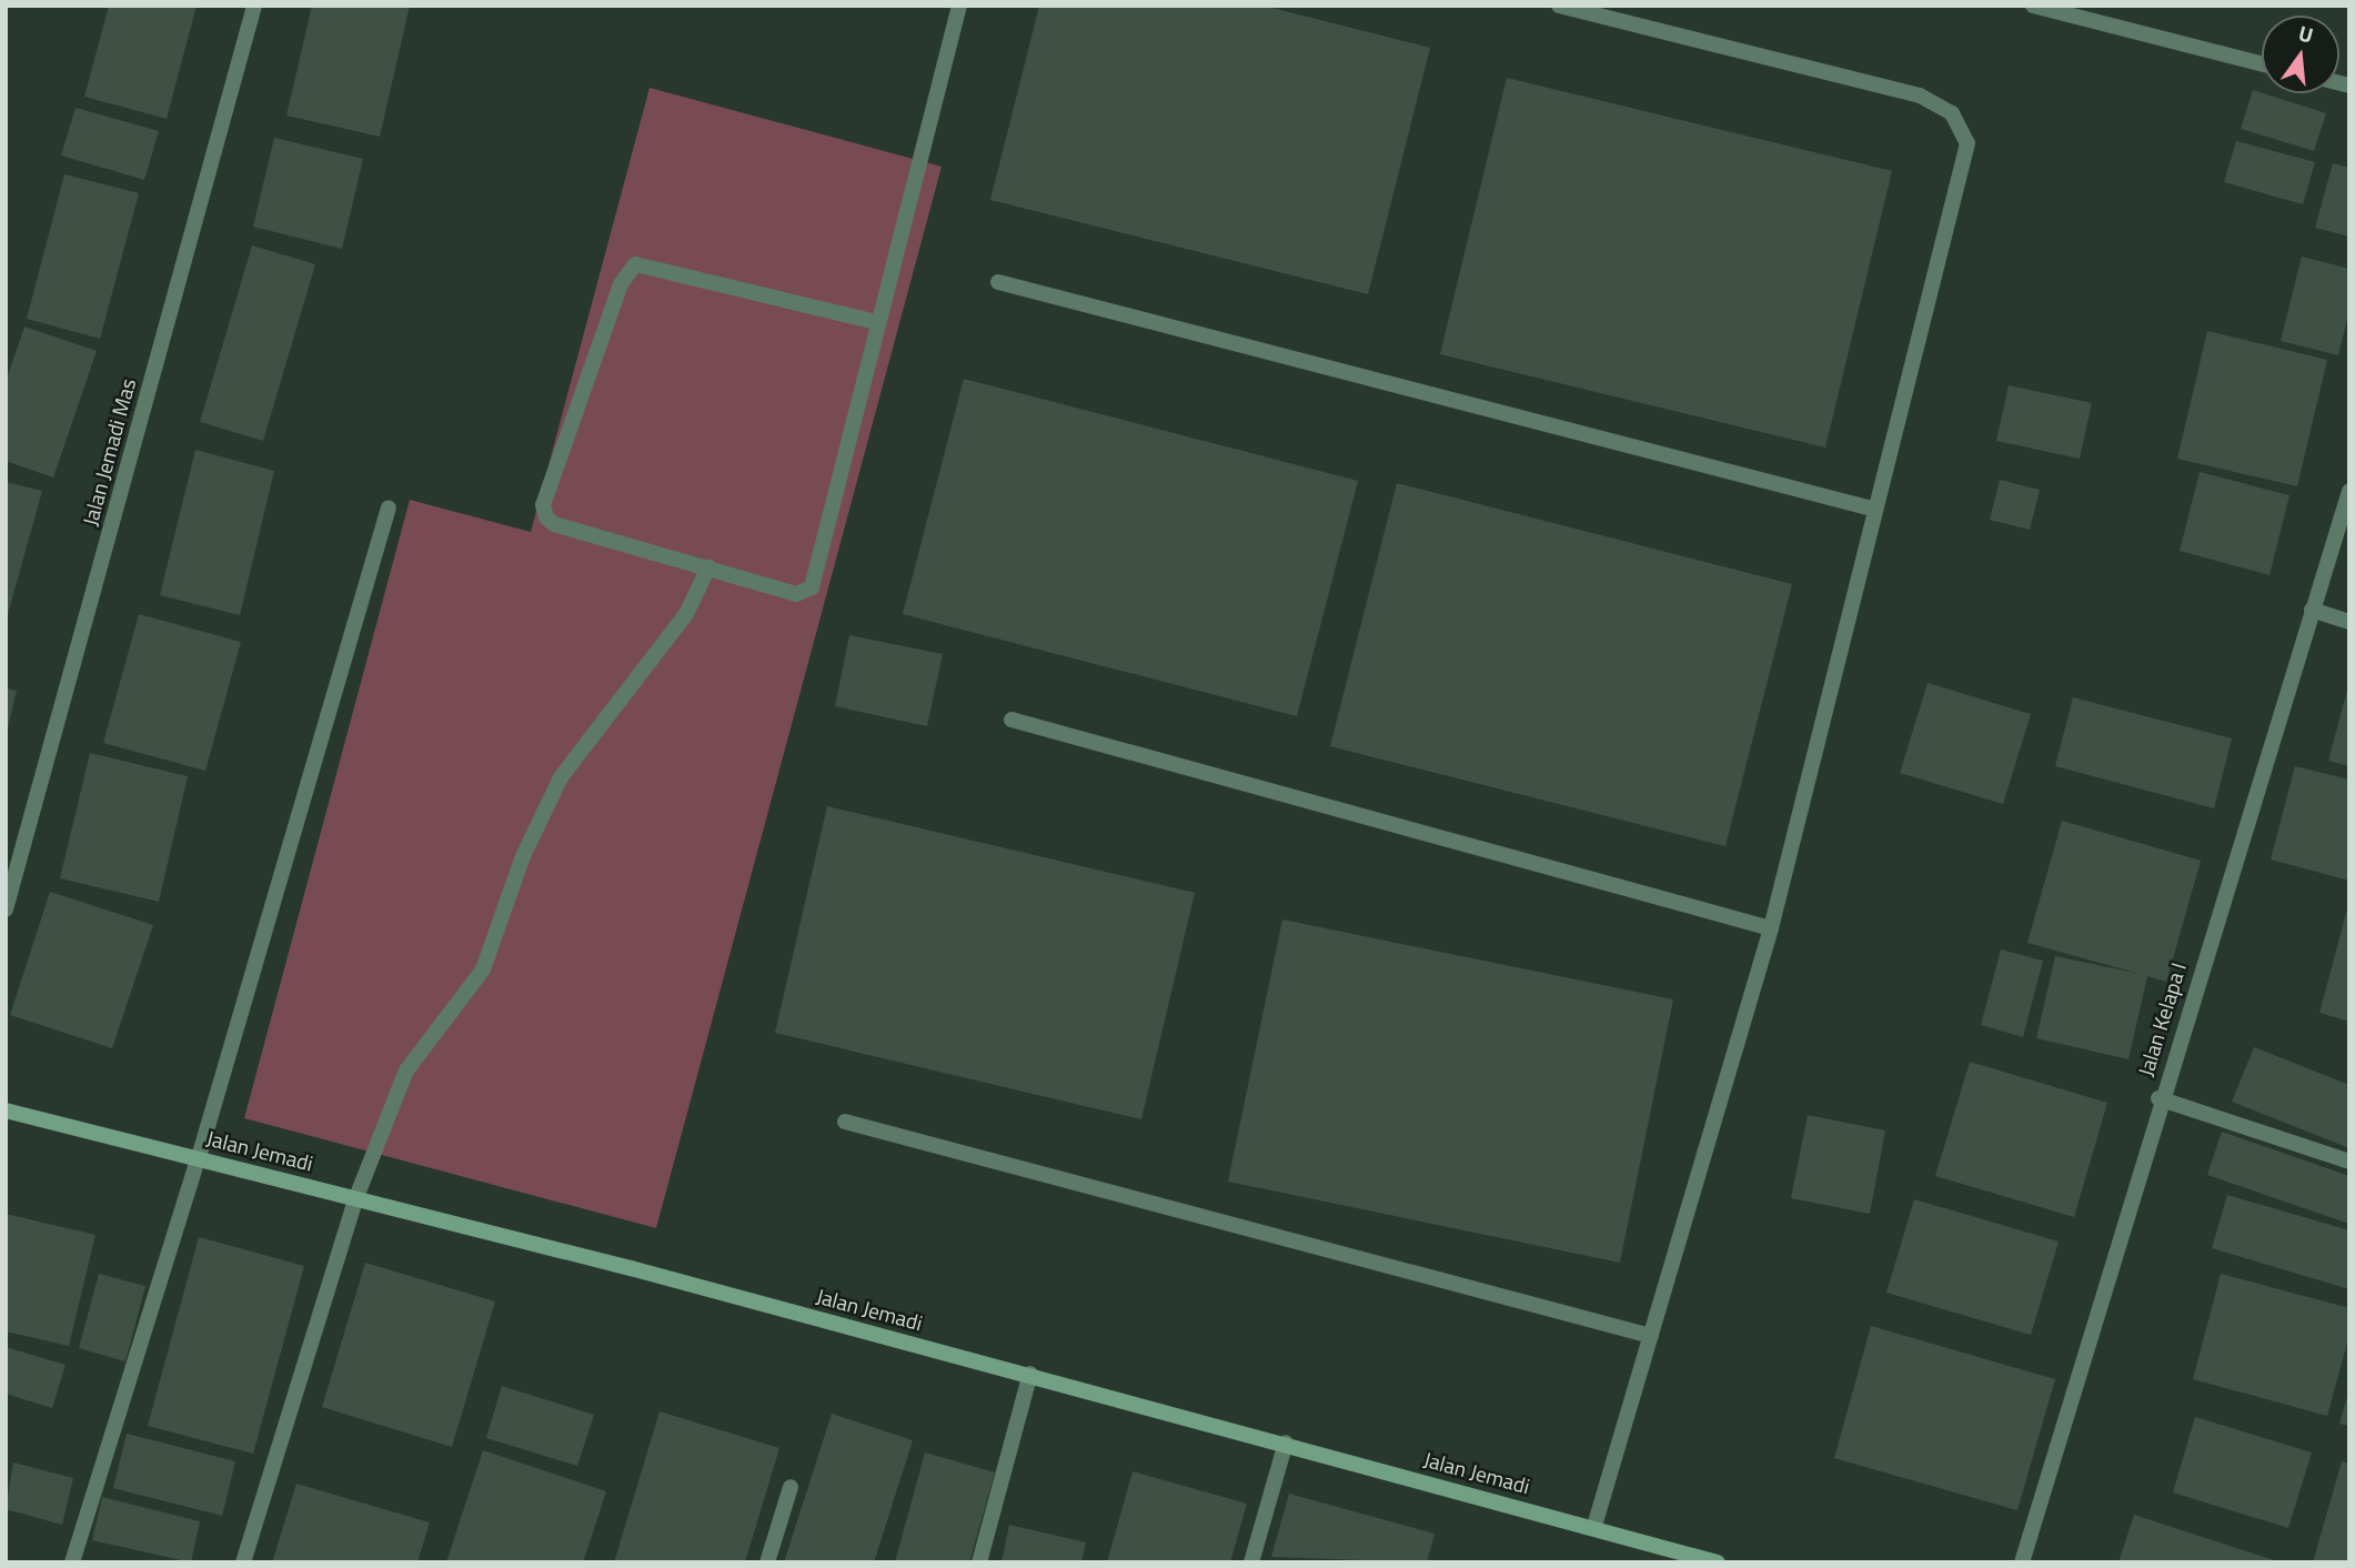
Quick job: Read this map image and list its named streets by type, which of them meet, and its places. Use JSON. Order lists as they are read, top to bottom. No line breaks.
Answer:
{"streets":{"street":["Jalan Jemadi Mas","Jalan Kelapa I","Jalan Jemadi"]},"north":"top"}
